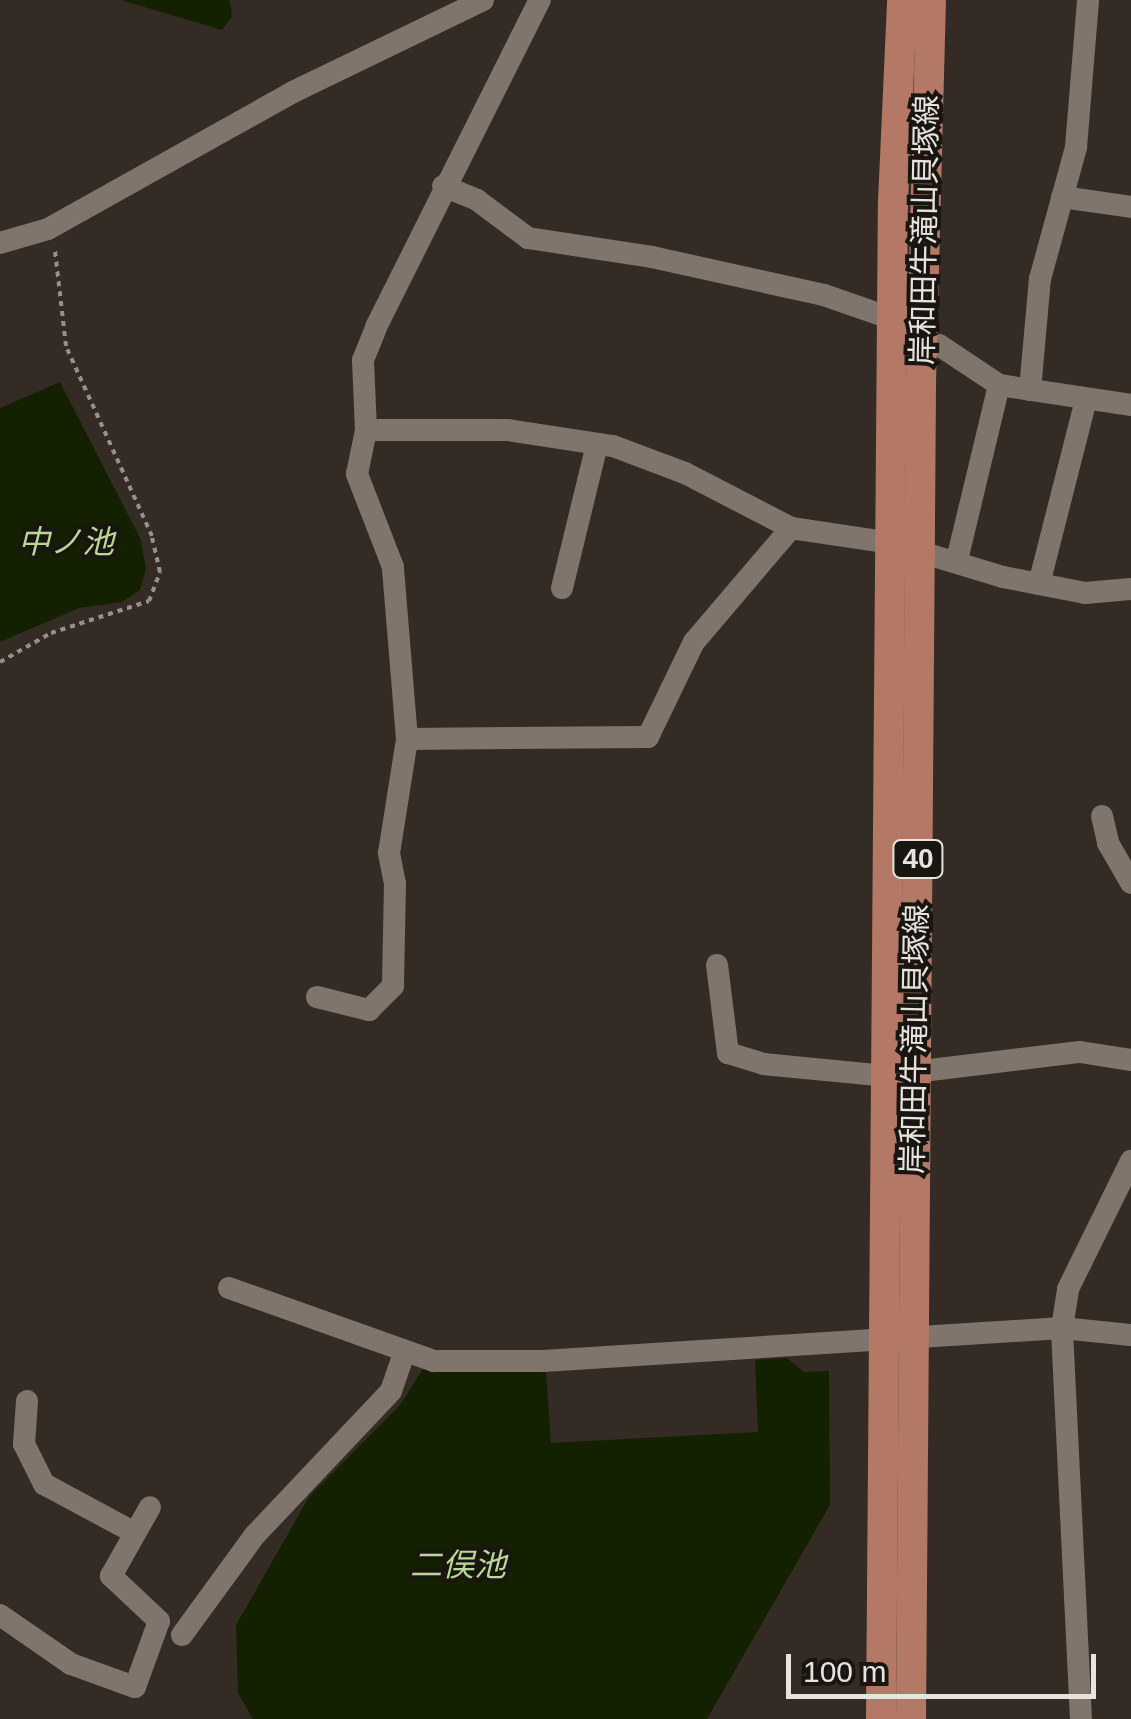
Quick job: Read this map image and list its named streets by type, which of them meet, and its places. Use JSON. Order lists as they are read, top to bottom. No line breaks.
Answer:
{"streets":{"main road":["岸和田牛滝山貝塚線","40"]},"water":["中ノ池","二俣池"],"scale_bar":"100 m"}
